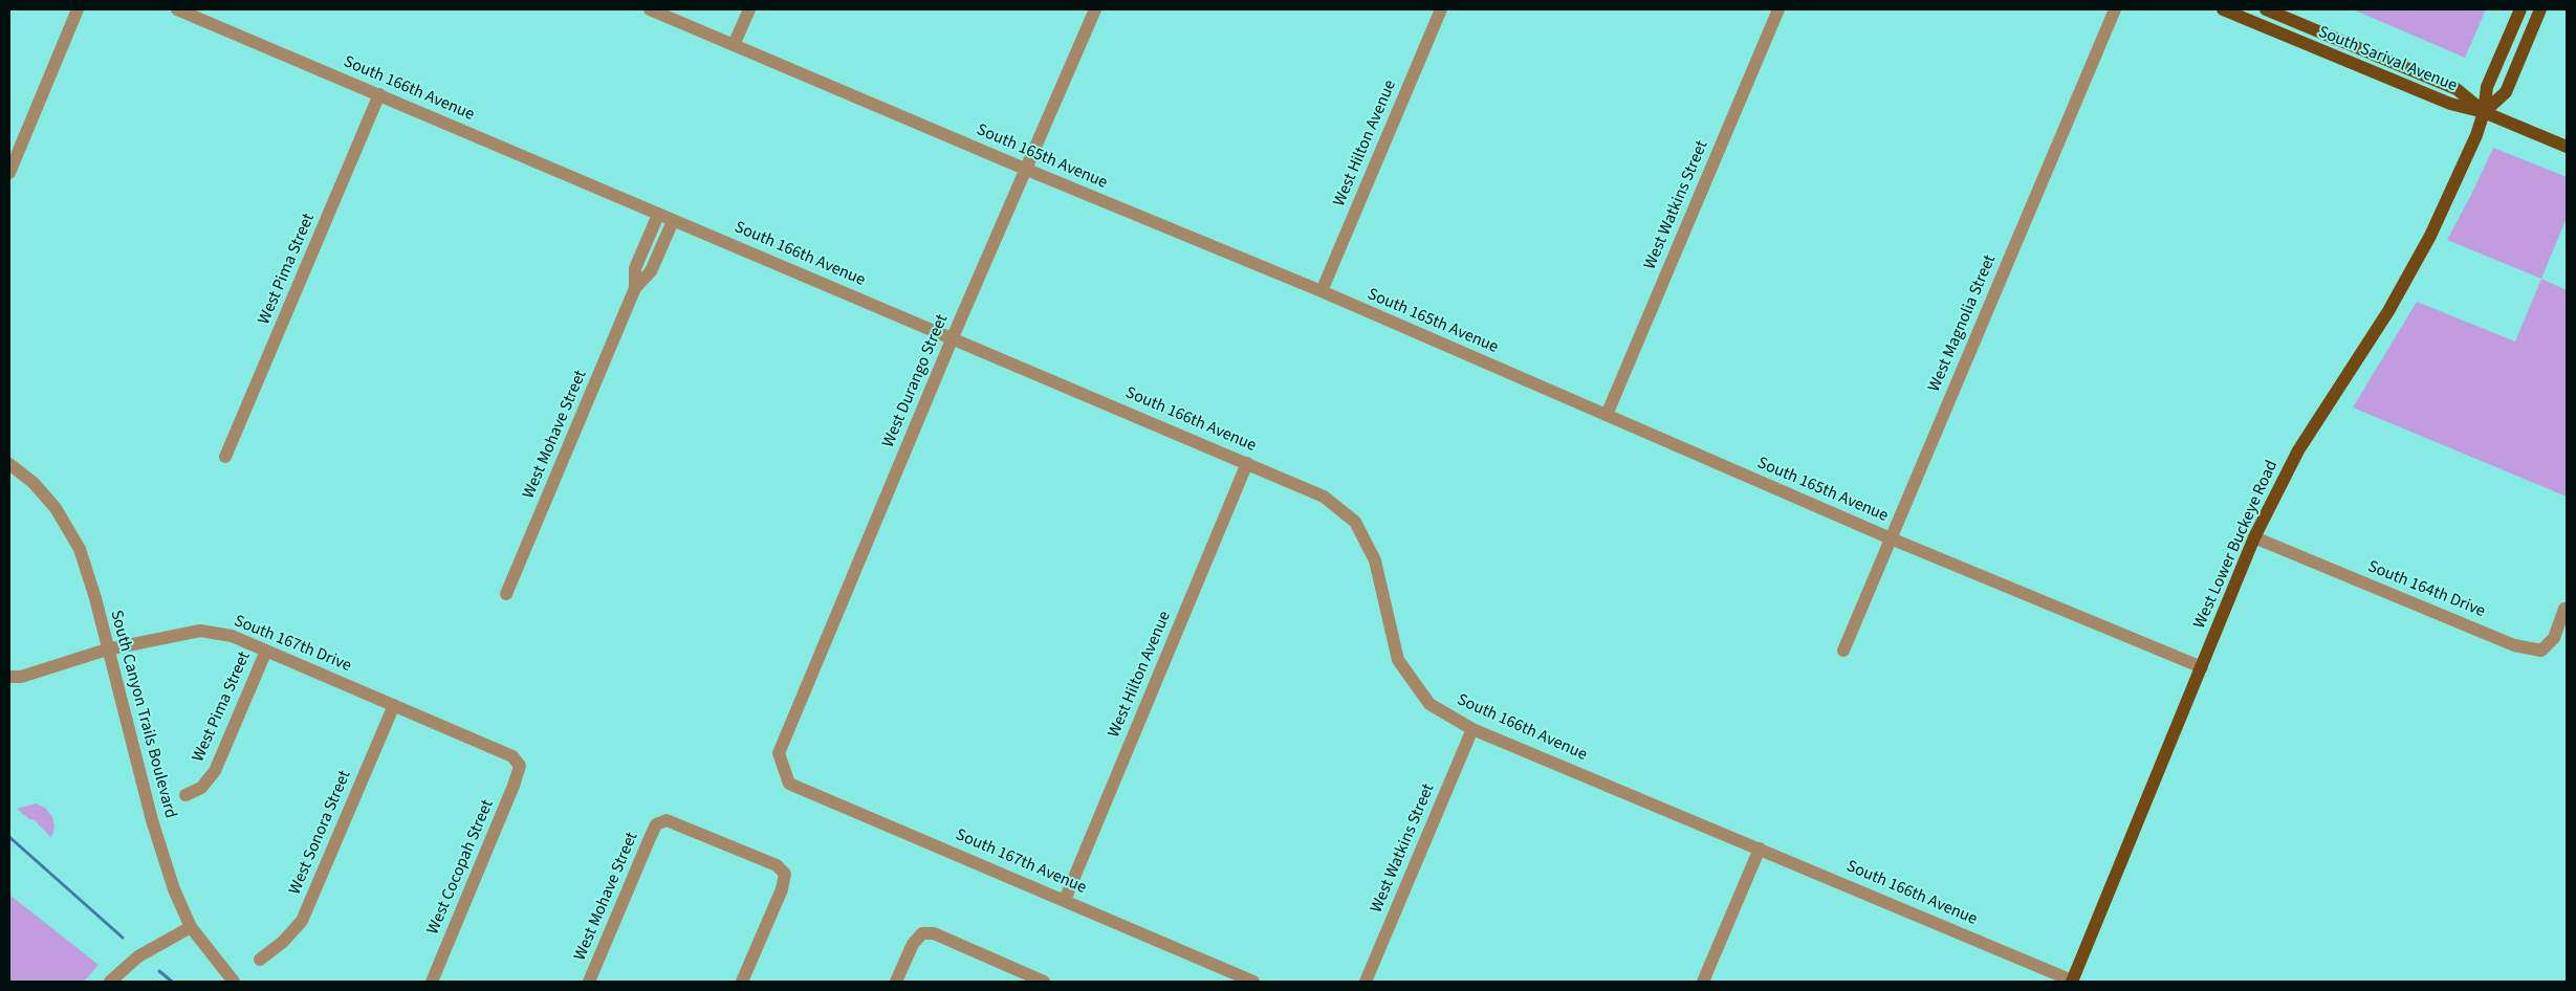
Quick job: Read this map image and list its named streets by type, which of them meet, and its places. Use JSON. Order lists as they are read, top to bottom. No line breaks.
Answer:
{"streets":{"main road":["South Sarival Avenue","West Lower Buckeye Road"],"street":["South 166th Avenue","West Hilton Avenue","South 165th Avenue","West Watkins Street","West Pima Street","West Magnolia Street","West Durango Street","West Mohave Street","South 164th Drive","South 167th Drive","South Canyon Trails Boulevard","West Sonora Street","South 167th Avenue","West Cocopah Street"]},"crossings":[["South Sarival Avenue","West Lower Buckeye Road"],["South 166th Avenue","West Hilton Avenue"],["South 166th Avenue","West Watkins Street"],["South 166th Avenue","West Pima Street"],["South 166th Avenue","West Durango Street"],["South 166th Avenue","West Mohave Street"],["South 166th Avenue","West Lower Buckeye Road"],["West Hilton Avenue","South 165th Avenue"],["West Hilton Avenue","South 167th Avenue"],["South 165th Avenue","West Watkins Street"],["South 165th Avenue","West Magnolia Street"],["South 165th Avenue","West Durango Street"],["South 165th Avenue","West Lower Buckeye Road"],["West Pima Street","South 167th Drive"],["West Durango Street","South 167th Avenue"],["West Lower Buckeye Road","South 164th Drive"],["South 167th Drive","South Canyon Trails Boulevard"],["South 167th Drive","West Sonora Street"],["South 167th Drive","West Cocopah Street"]]}
